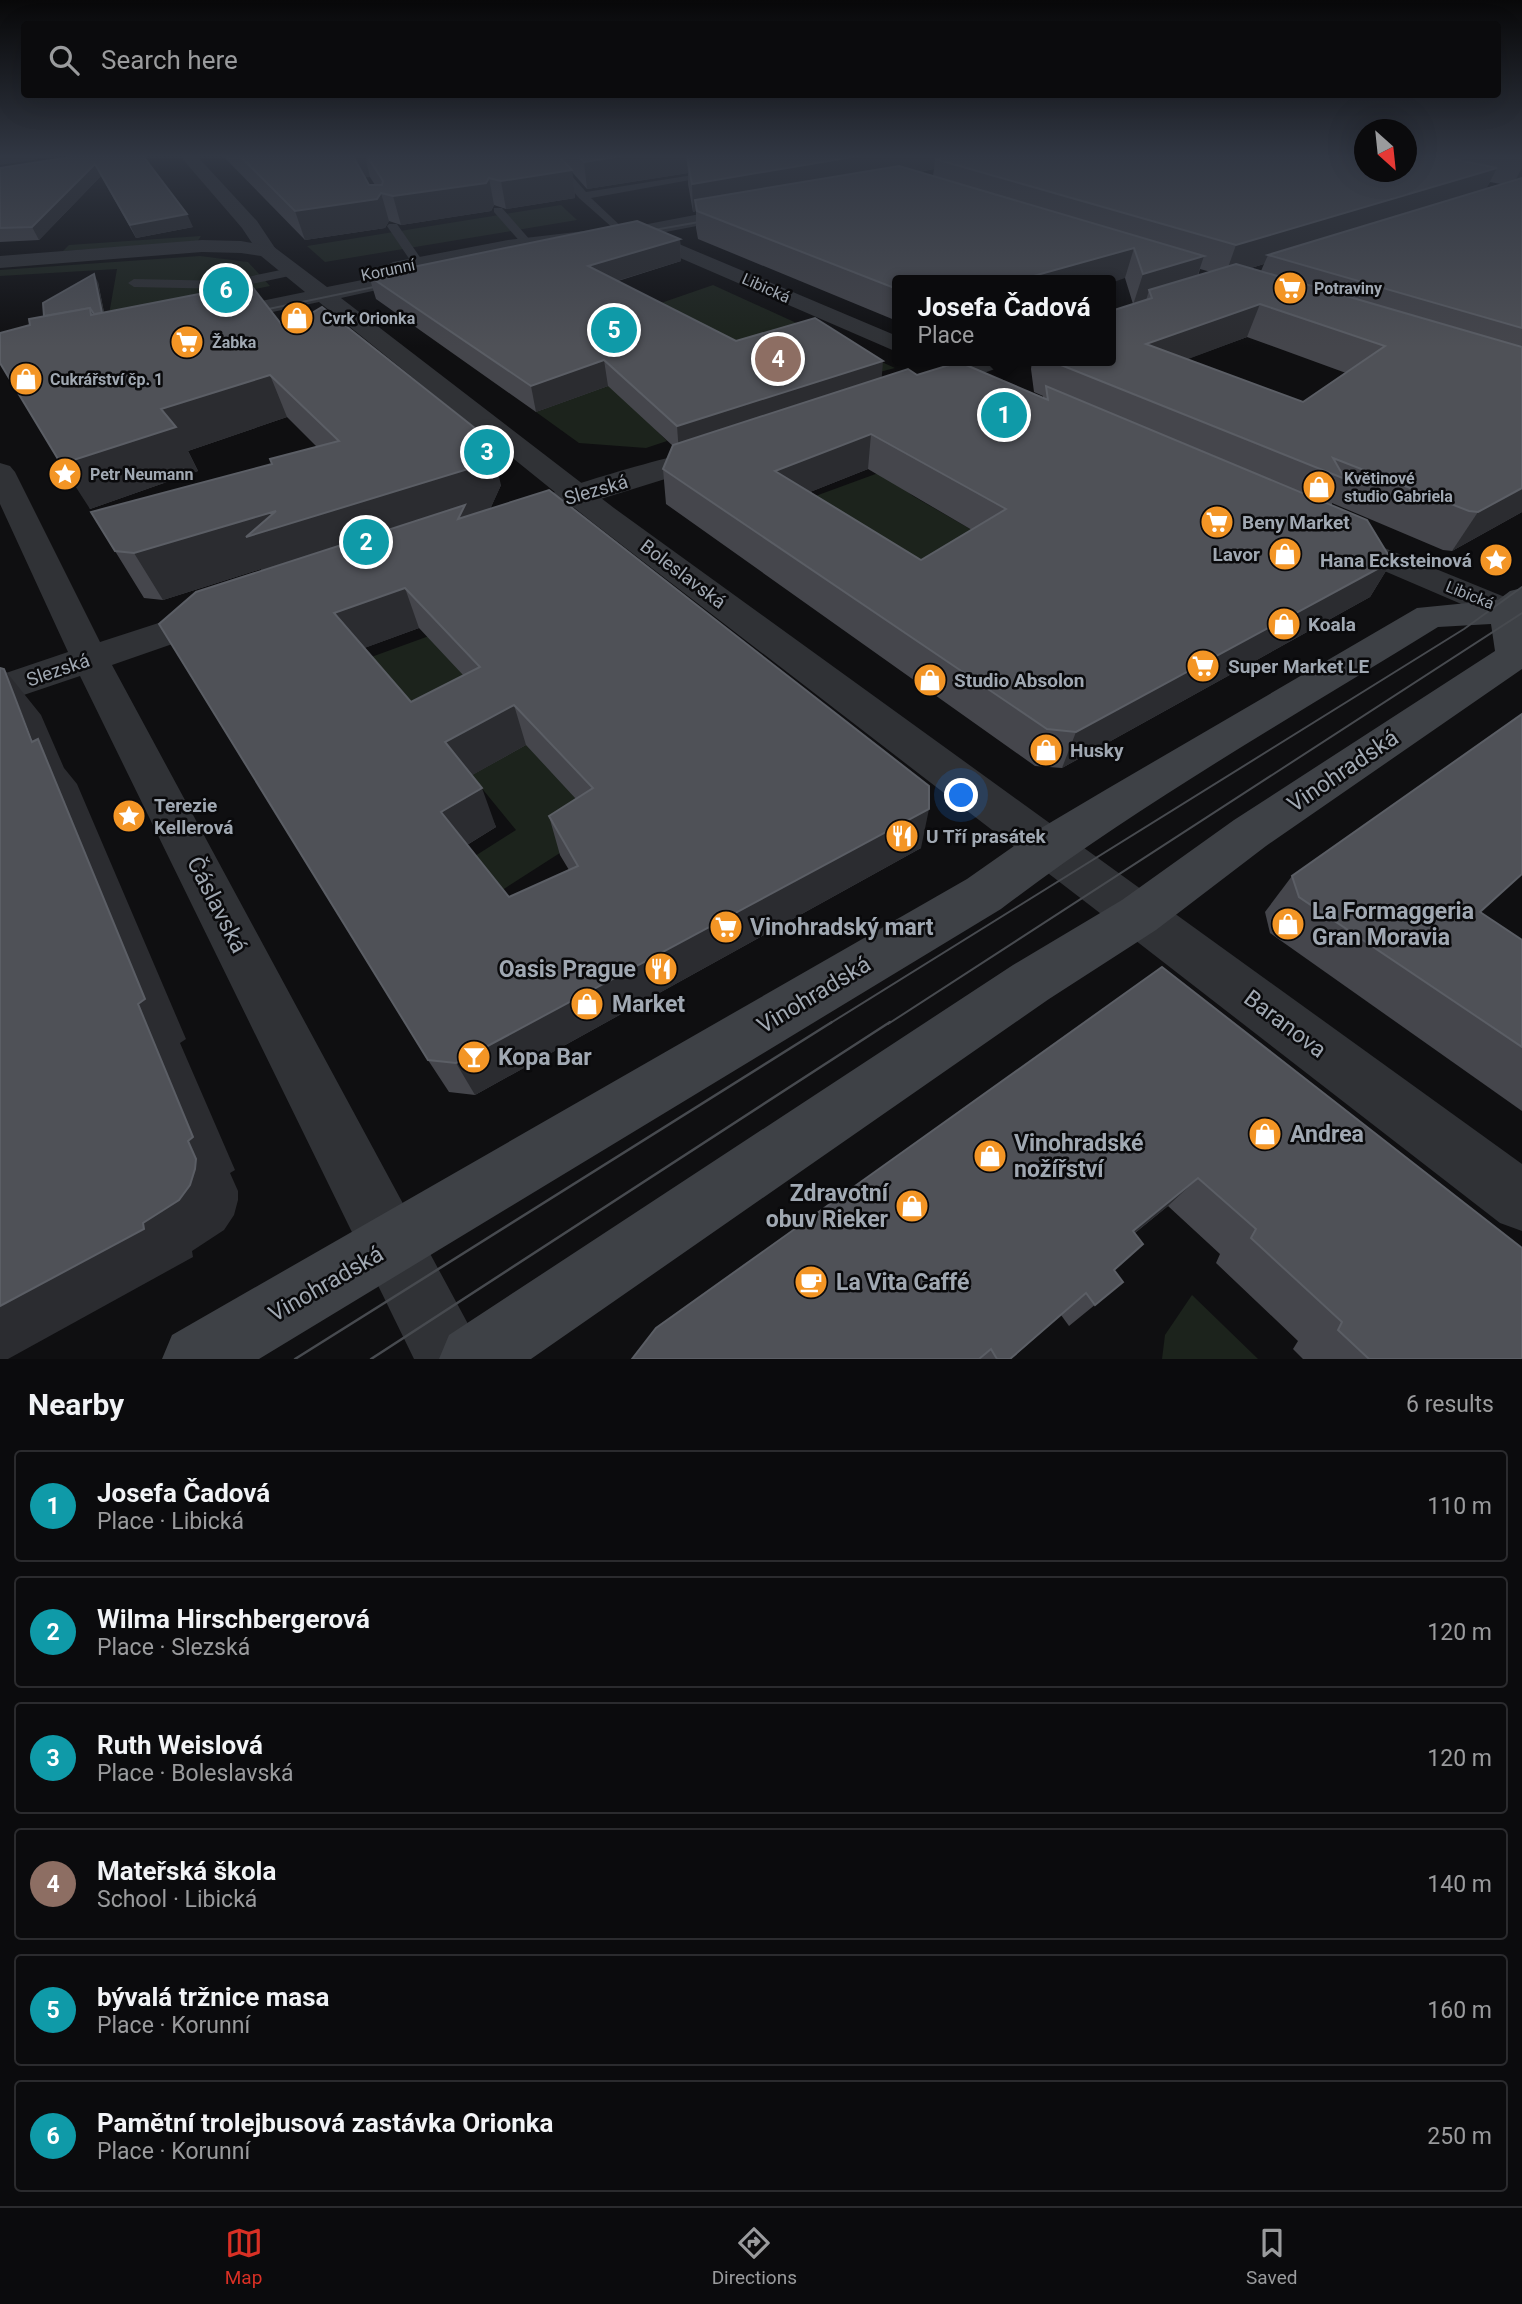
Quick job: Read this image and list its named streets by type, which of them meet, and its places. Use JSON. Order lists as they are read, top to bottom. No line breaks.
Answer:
{"streets":{"main road":["Vinohradská"],"street":["Korunní","Libická","Slezská","Boleslavská","Čáslavská","Baranova"]},"crossings":[["Korunní","Libická"],["Korunní","Boleslavská"],["Libická","Vinohradská"],["Slezská","Boleslavská"],["Slezská","Čáslavská"],["Boleslavská","Vinohradská"],["Boleslavská","Baranova"],["Vinohradská","Čáslavská"],["Vinohradská","Baranova"]],"places":{"supermarket":["Potraviny","Žabka","Beny Market","Super Market LE","Vinohradský mart"],"shop":["Cvrk Orionka","Cukrářství čp. 1","Květinové studio Gabriela","Lavor","Koala","Studio Absolon","Husky","La Formaggeria Gran Moravia","Market","Andrea","Vinohradské nožířství","Zdravotní obuv Rieker"],"place":["Petr Neumann","Hana Ecksteinová","Terezie Kellerová"],"restaurant":["U Tří prasátek","Oasis Prague"],"bar":["Kopa Bar"],"cafe":["La Vita Caffé"]},"north":"bottom right","page":{"search":"Search here","pins":["6","5","4","1","3","2"],"popup":["Josefa Čadová","Place"],"heading":["Nearby","6 results"],"list":[{"mark":"1","name":"Josefa Čadová","note":"Place · Libická","value":"110 m"},{"mark":"2","name":"Wilma Hirschbergerová","note":"Place · Slezská","value":"120 m"},{"mark":"3","name":"Ruth Weislová","note":"Place · Boleslavská","value":"120 m"},{"mark":"4","name":"Mateřská škola","note":"School · Libická","value":"140 m"},{"mark":"5","name":"bývalá tržnice masa","note":"Place · Korunní","value":"160 m"},{"mark":"6","name":"Pamětní trolejbusová zastávka Orionka","note":"Place · Korunní","value":"250 m"}],"nav":["Map","Directions","Saved"]}}
